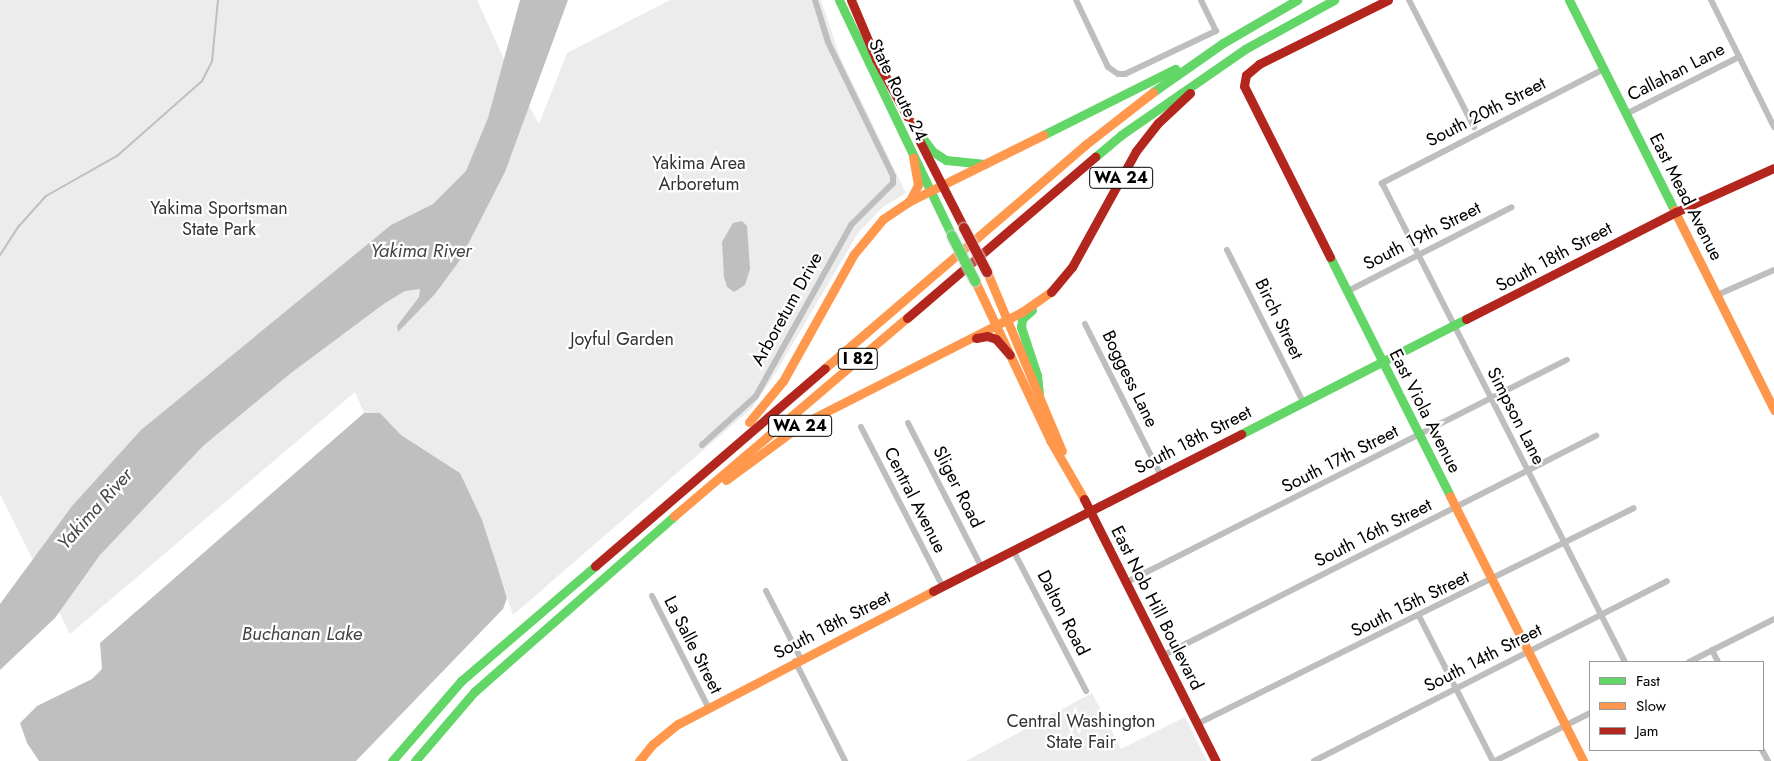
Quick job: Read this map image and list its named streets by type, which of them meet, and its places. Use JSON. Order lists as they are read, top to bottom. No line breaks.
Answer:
{"streets":{"main road":["State Route 24","WA 24","East Mead Avenue","South 18th Street","I 82","East Viola Avenue","East Nob Hill Boulevard"],"street":["Callahan Lane","South 20th Street","South 19th Street","Arboretum Drive","Birch Street","Boggess Lane","Simpson Lane","South 17th Street","Sliger Road","Central Avenue","South 16th Street","South 15th Street","Dalton Road","La Salle Street","South 14th Street"]},"crossings":[["Callahan Lane","East Mead Avenue"],["State Route 24","WA 24"],["State Route 24","East Nob Hill Boulevard"],["South 20th Street","East Mead Avenue"],["South 20th Street","Simpson Lane"],["WA 24","I 82"],["WA 24","East Nob Hill Boulevard"],["East Mead Avenue","South 18th Street"],["South 19th Street","East Viola Avenue"],["South 19th Street","Simpson Lane"],["South 18th Street","Birch Street"],["South 18th Street","Boggess Lane"],["South 18th Street","East Viola Avenue"],["South 18th Street","Simpson Lane"],["South 18th Street","Sliger Road"],["South 18th Street","Central Avenue"],["South 18th Street","East Nob Hill Boulevard"],["South 18th Street","Dalton Road"],["South 18th Street","La Salle Street"],["East Viola Avenue","South 17th Street"],["East Viola Avenue","South 16th Street"],["East Viola Avenue","South 15th Street"],["East Viola Avenue","South 14th Street"],["Simpson Lane","South 17th Street"],["Simpson Lane","South 16th Street"],["Simpson Lane","South 15th Street"],["Simpson Lane","South 14th Street"],["South 17th Street","East Nob Hill Boulevard"],["South 16th Street","East Nob Hill Boulevard"],["South 15th Street","East Nob Hill Boulevard"]],"water":["Yakima River","Buchanan Lake"],"parks":["Yakima Area Arboretum","Yakima Sportsman State Park","Joyful Garden","Central Washington State Fair"],"legend":["Fast","Slow","Jam"]}
